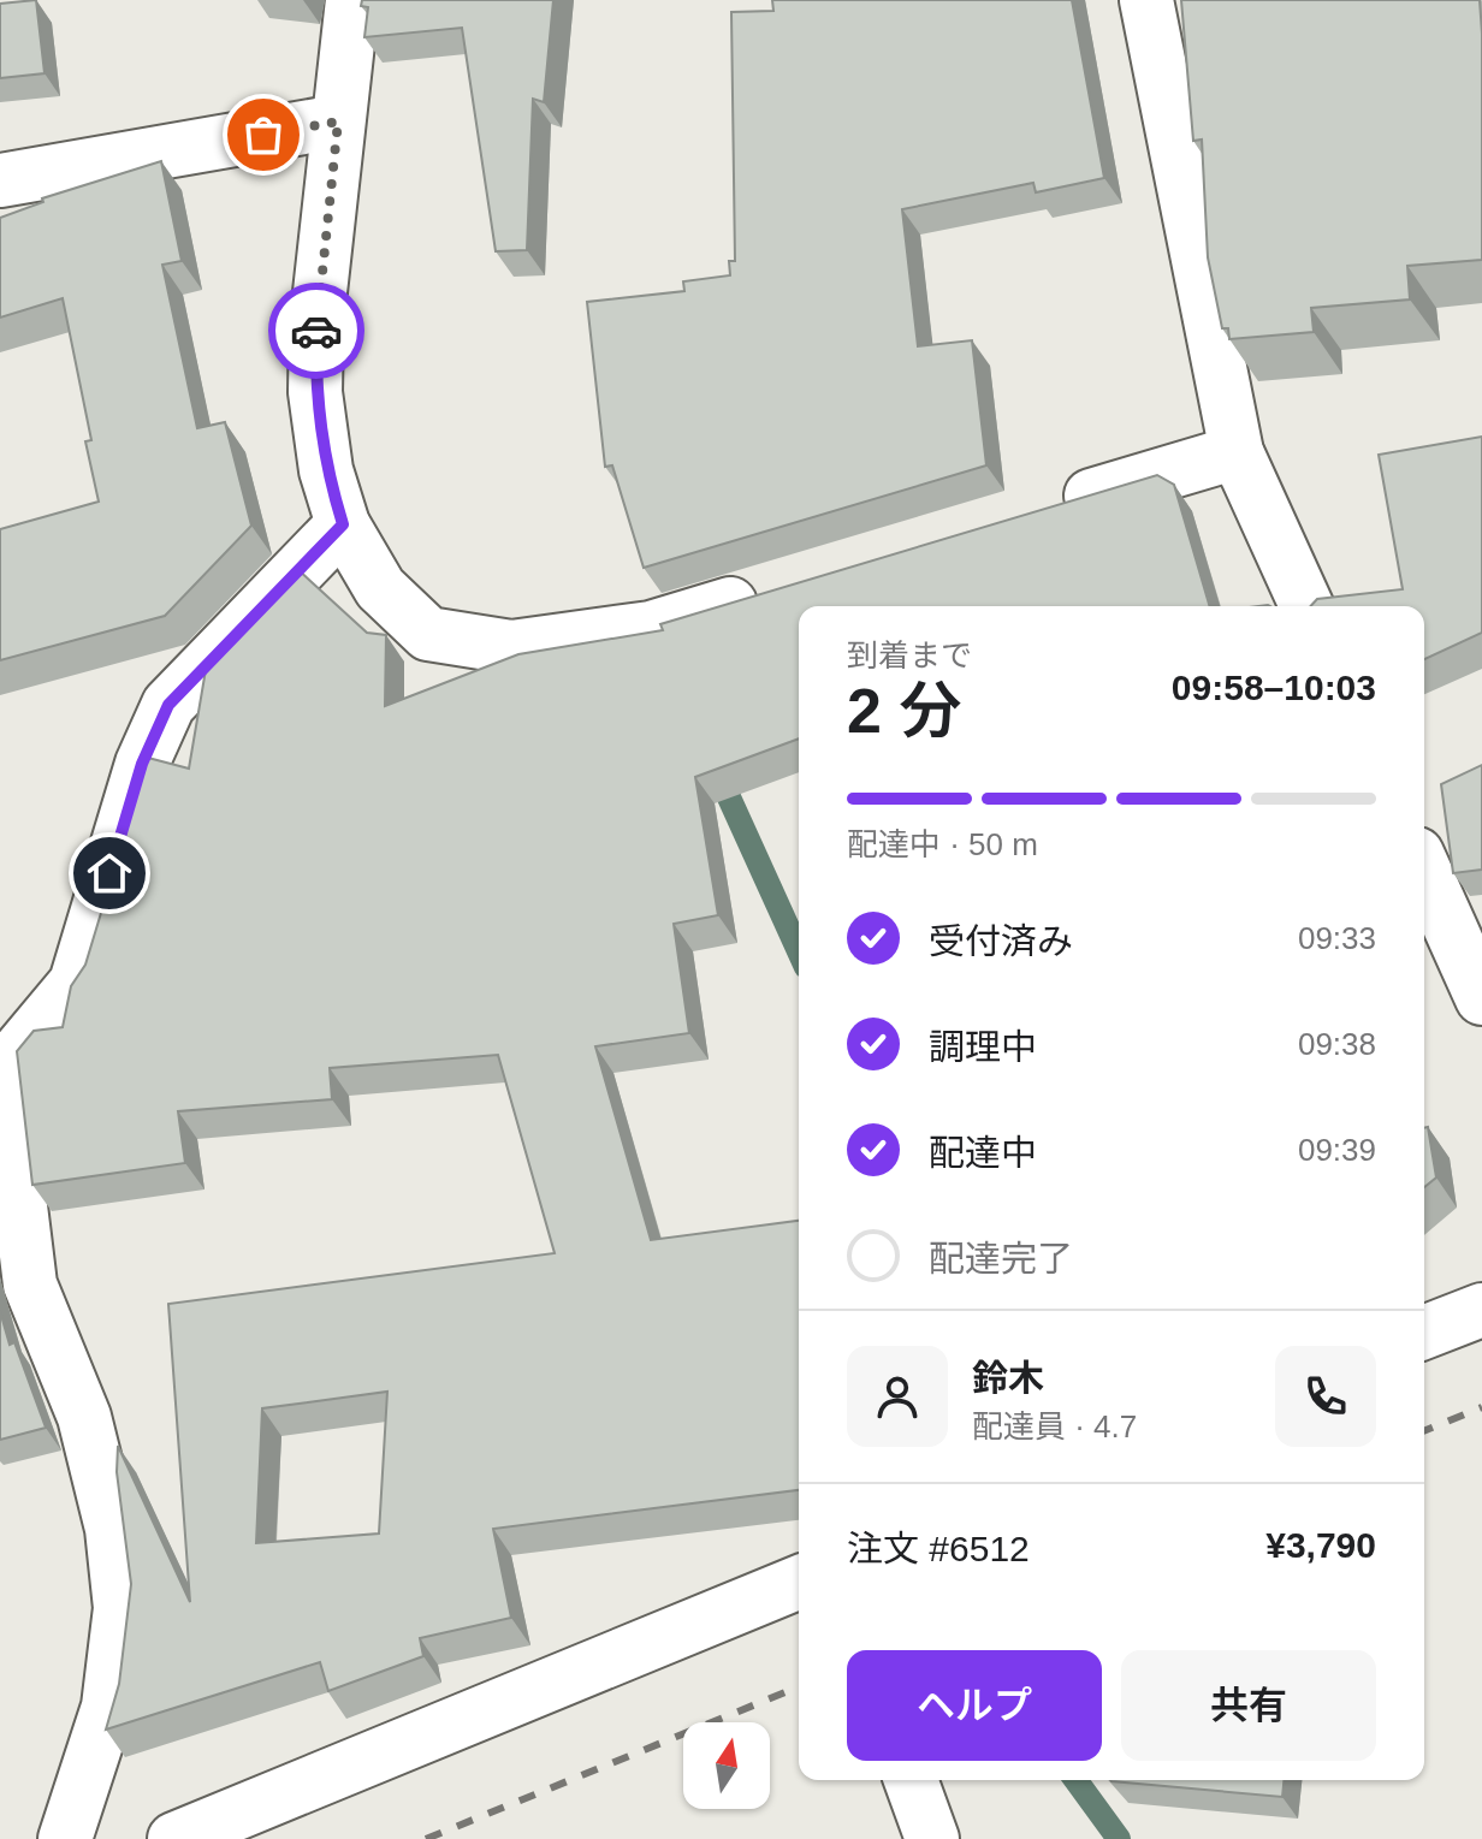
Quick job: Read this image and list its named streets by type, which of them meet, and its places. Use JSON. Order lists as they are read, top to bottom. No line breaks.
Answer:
{"north":"top","page":{"heading":["2 分","到着まで","09:58–10:03"],"panel":["鈴木","配達員 · 4.7","注文 #6512","¥3,790"],"bar":"配達中 · 50 m","list":[["受付済み","09:33"],["調理中","09:38"],["配達中","09:39"],"配達完了"],"buttons":["ヘルプ","共有"]}}
